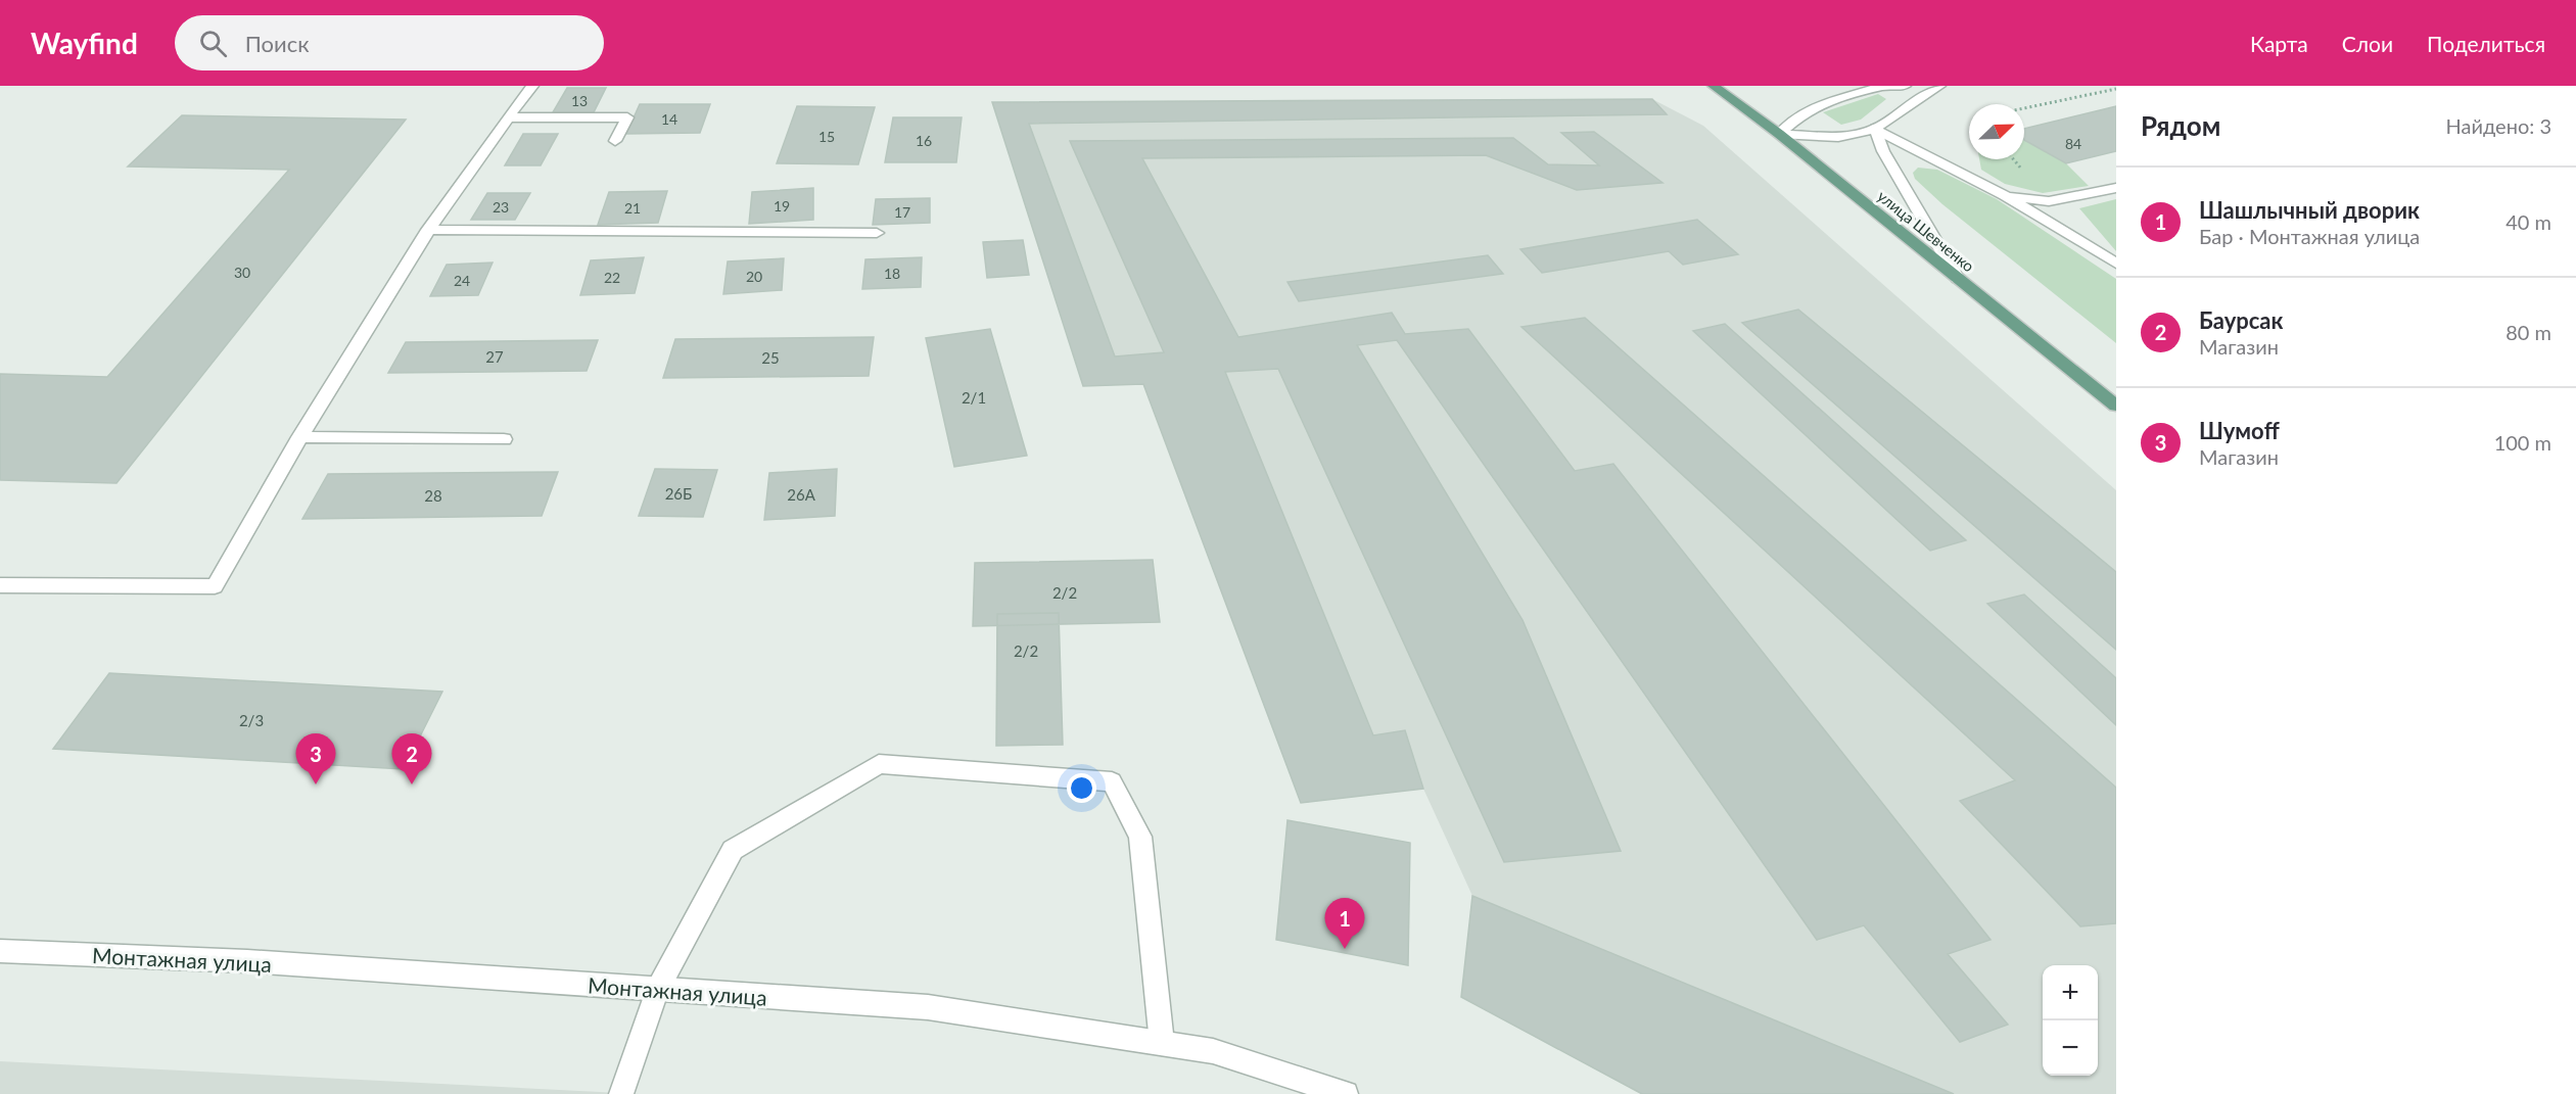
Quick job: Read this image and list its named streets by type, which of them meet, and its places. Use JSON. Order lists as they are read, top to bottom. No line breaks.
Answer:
{"streets":{"main road":["улица Шевченко"],"street":["Монтажная улица"]},"house_numbers":["13","14","15","16","84","19","23","21","17","30","18","20","22","24","27","25","2/1","26Б","26А","28","2/2","2/2","2/3"],"north":"top right","page":{"header":"Wayfind","search":"Поиск","nav":["Карта","Слои","Поделиться"],"heading":["Рядом","Найдено: 3"],"list":[{"mark":"1","name":"Шашлычный дворик","note":"Бар · Монтажная улица","value":"40 m"},{"mark":"2","name":"Баурсак","note":"Магазин","value":"80 m"},{"mark":"3","name":"Шумоff","note":"Магазин","value":"100 m"}],"pins":["2","3","1"],"map_buttons":["+","−"]}}
